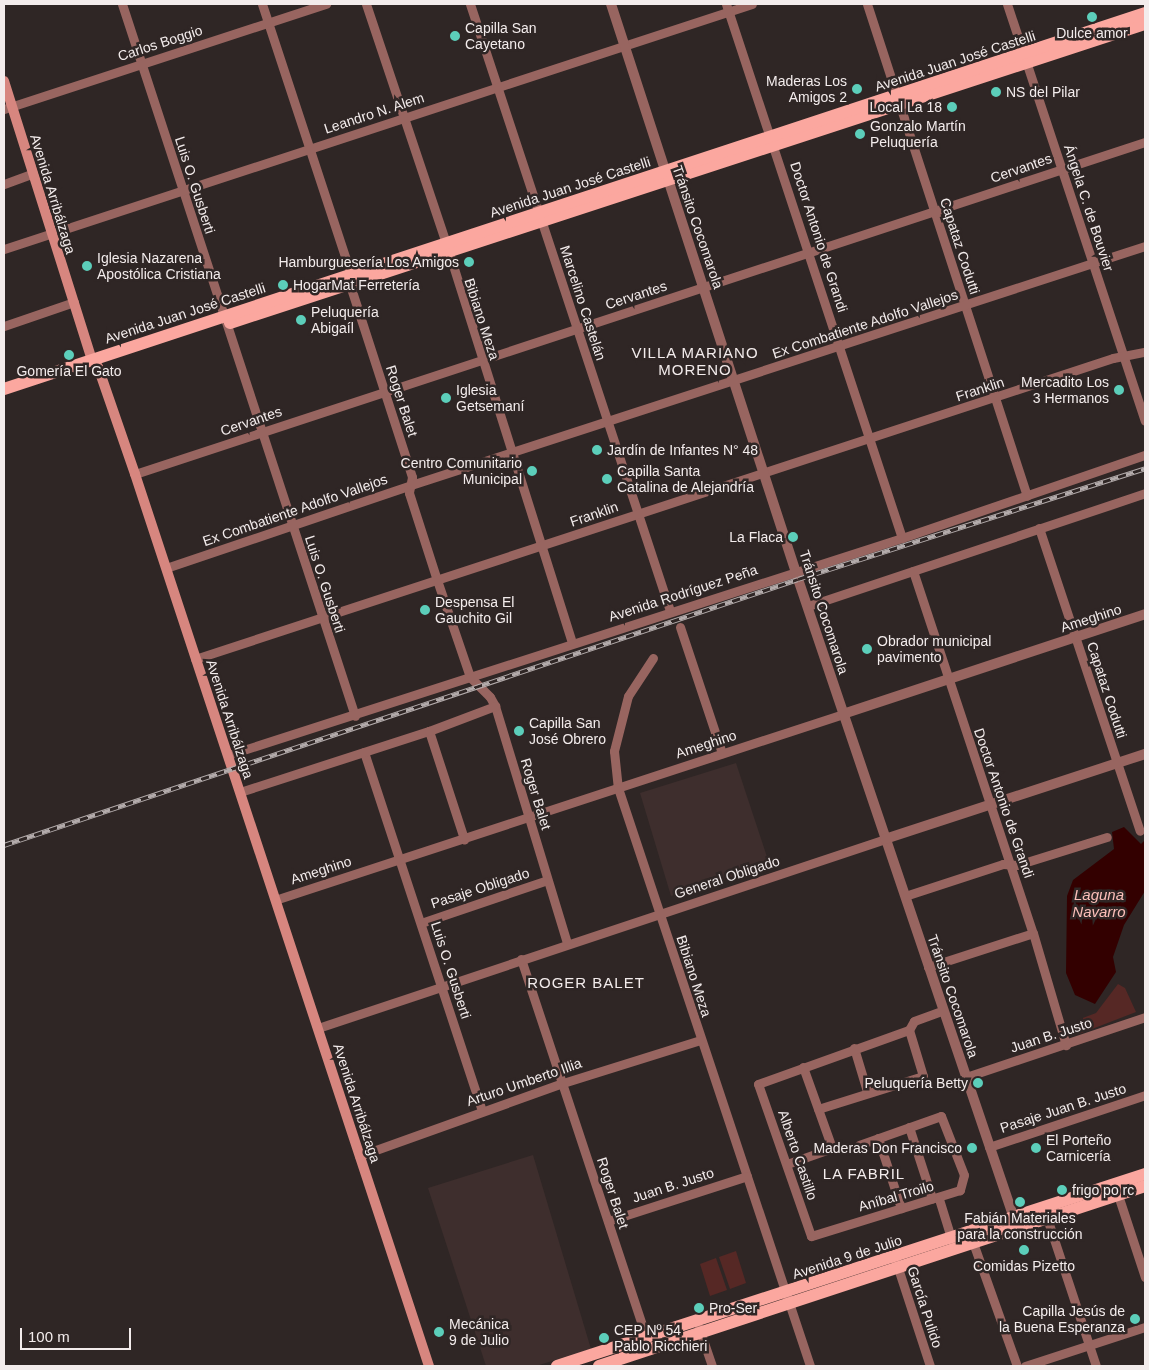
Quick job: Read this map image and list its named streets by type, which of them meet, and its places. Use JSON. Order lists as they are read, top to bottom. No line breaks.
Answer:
{"streets":{"main road":["Avenida Juan José Castelli","Avenida Arribálzaga","Avenida 9 de Julio"],"street":["Carlos Boggio","Leandro N. Alem","Cervantes","Luis O. Gusberti","Ángela C. de Bouvier","Tránsito Cocomarola","Doctor Antonio de Grandi","Capataz Codutti","Marcelino Castelán","Bibiano Meza","Ex Combatiente Adolfo Vallejos","Franklin","Roger Balet","Avenida Rodríguez Peña","Ameghino","General Obligado","Pasaje Obligado","Juan B. Justo","Arturo Umberto Illia","Pasaje Juan B. Justo","Alberto Castillo","Aníbal Troilo","García Pulido"]},"crossings":[["Carlos Boggio","Luis O. Gusberti"],["Carlos Boggio","Avenida Arribálzaga"],["Carlos Boggio","Roger Balet"],["Avenida Juan José Castelli","Luis O. Gusberti"],["Avenida Juan José Castelli","Avenida Arribálzaga"],["Avenida Juan José Castelli","Ángela C. de Bouvier"],["Avenida Juan José Castelli","Tránsito Cocomarola"],["Avenida Juan José Castelli","Doctor Antonio de Grandi"],["Avenida Juan José Castelli","Capataz Codutti"],["Avenida Juan José Castelli","Marcelino Castelán"],["Avenida Juan José Castelli","Bibiano Meza"],["Avenida Juan José Castelli","Roger Balet"],["Leandro N. Alem","Luis O. Gusberti"],["Leandro N. Alem","Avenida Arribálzaga"],["Leandro N. Alem","Tránsito Cocomarola"],["Leandro N. Alem","Doctor Antonio de Grandi"],["Leandro N. Alem","Marcelino Castelán"],["Leandro N. Alem","Bibiano Meza"],["Leandro N. Alem","Roger Balet"],["Cervantes","Luis O. Gusberti"],["Cervantes","Avenida Arribálzaga"],["Cervantes","Ángela C. de Bouvier"],["Cervantes","Tránsito Cocomarola"],["Cervantes","Doctor Antonio de Grandi"],["Cervantes","Capataz Codutti"],["Cervantes","Marcelino Castelán"],["Cervantes","Bibiano Meza"],["Cervantes","Roger Balet"],["Luis O. Gusberti","Ex Combatiente Adolfo Vallejos"],["Luis O. Gusberti","Franklin"],["Luis O. Gusberti","Avenida Rodríguez Peña"],["Luis O. Gusberti","Ameghino"],["Luis O. Gusberti","General Obligado"],["Luis O. Gusberti","Pasaje Obligado"],["Luis O. Gusberti","Arturo Umberto Illia"],["Avenida Arribálzaga","Ex Combatiente Adolfo Vallejos"],["Avenida Arribálzaga","Franklin"],["Avenida Arribálzaga","Avenida Rodríguez Peña"],["Avenida Arribálzaga","Ameghino"],["Avenida Arribálzaga","General Obligado"],["Avenida Arribálzaga","Arturo Umberto Illia"],["Ángela C. de Bouvier","Ex Combatiente Adolfo Vallejos"],["Ángela C. de Bouvier","Franklin"],["Tránsito Cocomarola","Ex Combatiente Adolfo Vallejos"],["Tránsito Cocomarola","Franklin"],["Tránsito Cocomarola","Avenida Rodríguez Peña"],["Tránsito Cocomarola","Ameghino"],["Tránsito Cocomarola","General Obligado"],["Tránsito Cocomarola","Juan B. Justo"],["Tránsito Cocomarola","Pasaje Juan B. Justo"],["Tránsito Cocomarola","Avenida 9 de Julio"],["Doctor Antonio de Grandi","Ex Combatiente Adolfo Vallejos"],["Doctor Antonio de Grandi","Franklin"],["Doctor Antonio de Grandi","Avenida Rodríguez Peña"],["Doctor Antonio de Grandi","Ameghino"],["Doctor Antonio de Grandi","General Obligado"],["Doctor Antonio de Grandi","Juan B. Justo"],["Capataz Codutti","Ex Combatiente Adolfo Vallejos"],["Capataz Codutti","Franklin"],["Capataz Codutti","Avenida Rodríguez Peña"],["Capataz Codutti","Ameghino"],["Capataz Codutti","General Obligado"],["Marcelino Castelán","Ex Combatiente Adolfo Vallejos"],["Marcelino Castelán","Franklin"],["Marcelino Castelán","Avenida Rodríguez Peña"],["Bibiano Meza","Ex Combatiente Adolfo Vallejos"],["Bibiano Meza","Franklin"],["Bibiano Meza","Avenida Rodríguez Peña"],["Bibiano Meza","Ameghino"],["Bibiano Meza","General Obligado"],["Bibiano Meza","Juan B. Justo"],["Bibiano Meza","Arturo Umberto Illia"],["Bibiano Meza","Avenida 9 de Julio"],["Ex Combatiente Adolfo Vallejos","Roger Balet"],["Franklin","Roger Balet"],["Roger Balet","Avenida Rodríguez Peña"],["Roger Balet","Ameghino"],["Roger Balet","General Obligado"],["Roger Balet","Pasaje Obligado"],["Roger Balet","Juan B. Justo"],["Roger Balet","Arturo Umberto Illia"],["Roger Balet","Avenida 9 de Julio"],["Alberto Castillo","Aníbal Troilo"],["Avenida 9 de Julio","García Pulido"]],"districts":["VILLA MARIANO MORENO","ROGER BALET","LA FABRIL"],"water":["Laguna Navarro"],"places":["Dulce amor","Capilla San Cayetano","Maderas Los Amigos 2","NS del Pilar","Local La 18","Gonzalo Martín Peluquería","Hamburguesería Los Amigos","Iglesia Nazarena Apostólica Cristiana","HogarMat Ferretería","Peluquería Abigaíl","Gomería El Gato","Mercadito Los 3 Hermanos","Iglesia Getsemaní","Jardín de Infantes N° 48","Centro Comunitario Municipal","Capilla Santa Catalina de Alejandría","La Flaca","Despensa El Gauchito Gil","Obrador municipal pavimento","Capilla San José Obrero","Peluquería Betty","Maderas Don Francisco","El Porteño Carnicería","frigo po rc","Fabián Materiales para la construcción","Comidas Pizetto","Pro-Ser","Capilla Jesús de la Buena Esperanza","Mecánica 9 de Julio","CEP Nº 54 Pablo Ricchieri"],"scale_bar":"100 m"}
